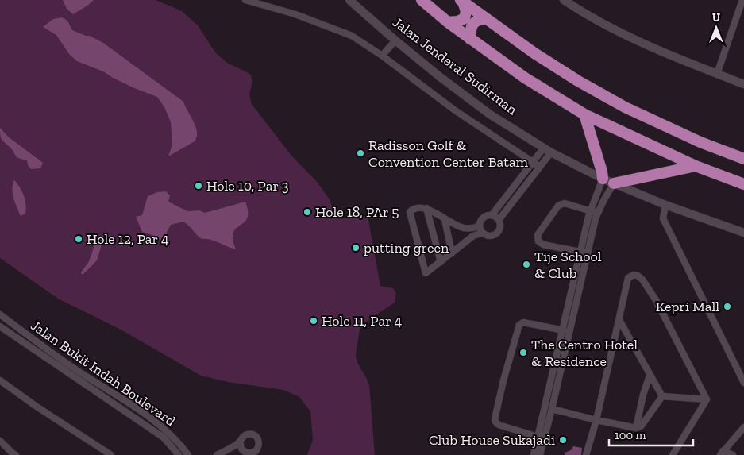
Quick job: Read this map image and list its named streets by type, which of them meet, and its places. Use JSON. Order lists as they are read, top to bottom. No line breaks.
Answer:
{"streets":{"street":["Jalan Jenderal Sudirman","Jalan Bukit Indah Boulevard"]},"places":["Radisson Golf & Convention Center Batam","Hole 10, Par 3","Hole 18, PAr 5","Hole 12, Par 4","putting green","Tije School & Club","Kepri Mall","Hole 11, Par 4","The Centro Hotel & Residence","Club House Sukajadi"],"scale_bar":"100 m","north":"top"}
